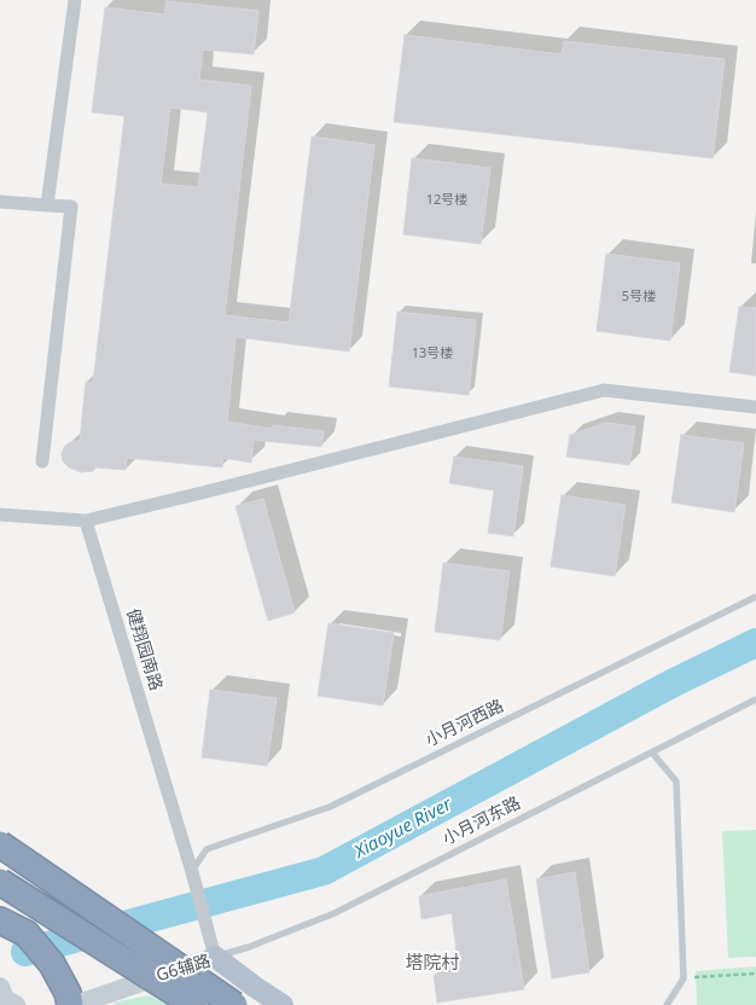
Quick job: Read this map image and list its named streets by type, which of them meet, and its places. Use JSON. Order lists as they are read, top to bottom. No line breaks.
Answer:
{"streets":{"main road":["G6辅路"],"street":["健翔园南路"],"lane":["小月河西路","小月河东路"]},"crossings":[["健翔园南路","小月河西路"],["健翔园南路","小月河东路"],["健翔园南路","G6辅路"],["小月河东路","G6辅路"]],"districts":["塔院村"],"water":["Xiaoyue River"],"house_numbers":["12号楼","5号楼","13号楼"]}
